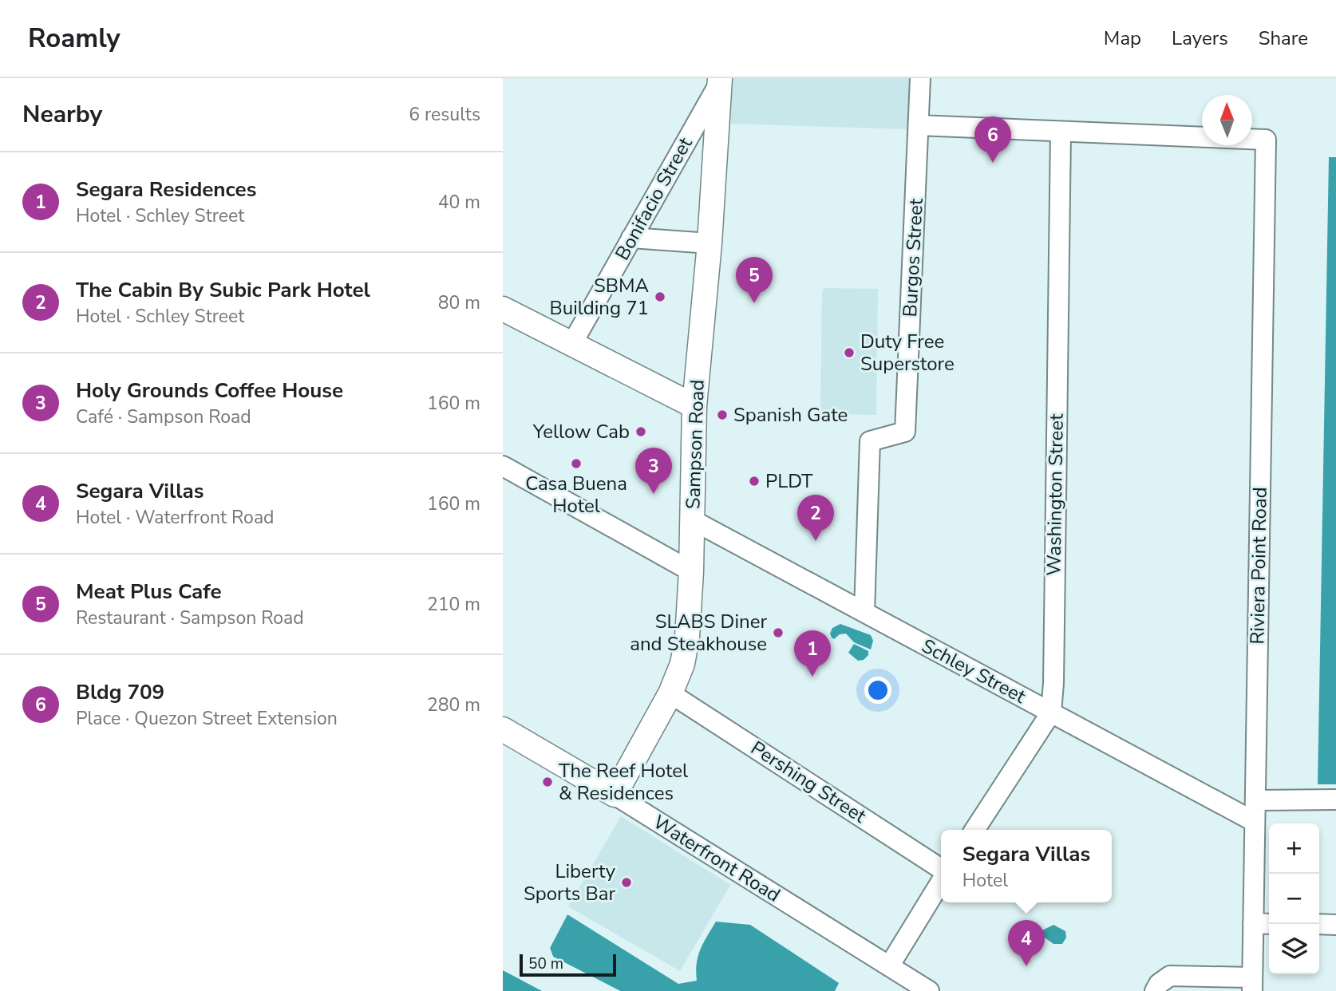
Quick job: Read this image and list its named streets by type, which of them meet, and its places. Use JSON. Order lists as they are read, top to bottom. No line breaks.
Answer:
{"streets":{"main road":["Sampson Road","Waterfront Road"],"street":["Bonifacio Street","Burgos Street","Washington Street","Riviera Point Road","Schley Street","Pershing Street"]},"crossings":[["Bonifacio Street","Sampson Road"],["Burgos Street","Schley Street"],["Sampson Road","Schley Street"],["Sampson Road","Pershing Street"],["Sampson Road","Waterfront Road"],["Washington Street","Riviera Point Road"],["Washington Street","Schley Street"],["Riviera Point Road","Schley Street"]],"places":["SBMA Building 71","Duty Free Superstore","Spanish Gate","Yellow Cab","Casa Buena Hotel","PLDT","SLABS Diner and Steakhouse","The Reef Hotel & Residences","Liberty Sports Bar"],"scale_bar":"50 m","north":"top","page":{"header":"Roamly","nav":["Map","Layers","Share"],"heading":["Nearby","6 results"],"pins":["6","5","3","2","1","4"],"list":[{"mark":"1","name":"Segara Residences","note":"Hotel · Schley Street","value":"40 m"},{"mark":"2","name":"The Cabin By Subic Park Hotel","note":"Hotel · Schley Street","value":"80 m"},{"mark":"3","name":"Holy Grounds Coffee House","note":"Café · Sampson Road","value":"160 m"},{"mark":"4","name":"Segara Villas","note":"Hotel · Waterfront Road","value":"160 m"},{"mark":"5","name":"Meat Plus Cafe","note":"Restaurant · Sampson Road","value":"210 m"},{"mark":"6","name":"Bldg 709","note":"Place · Quezon Street Extension","value":"280 m"}],"map_buttons":["+","−"],"popup":["Segara Villas","Hotel"],"scale":"50 m"}}
